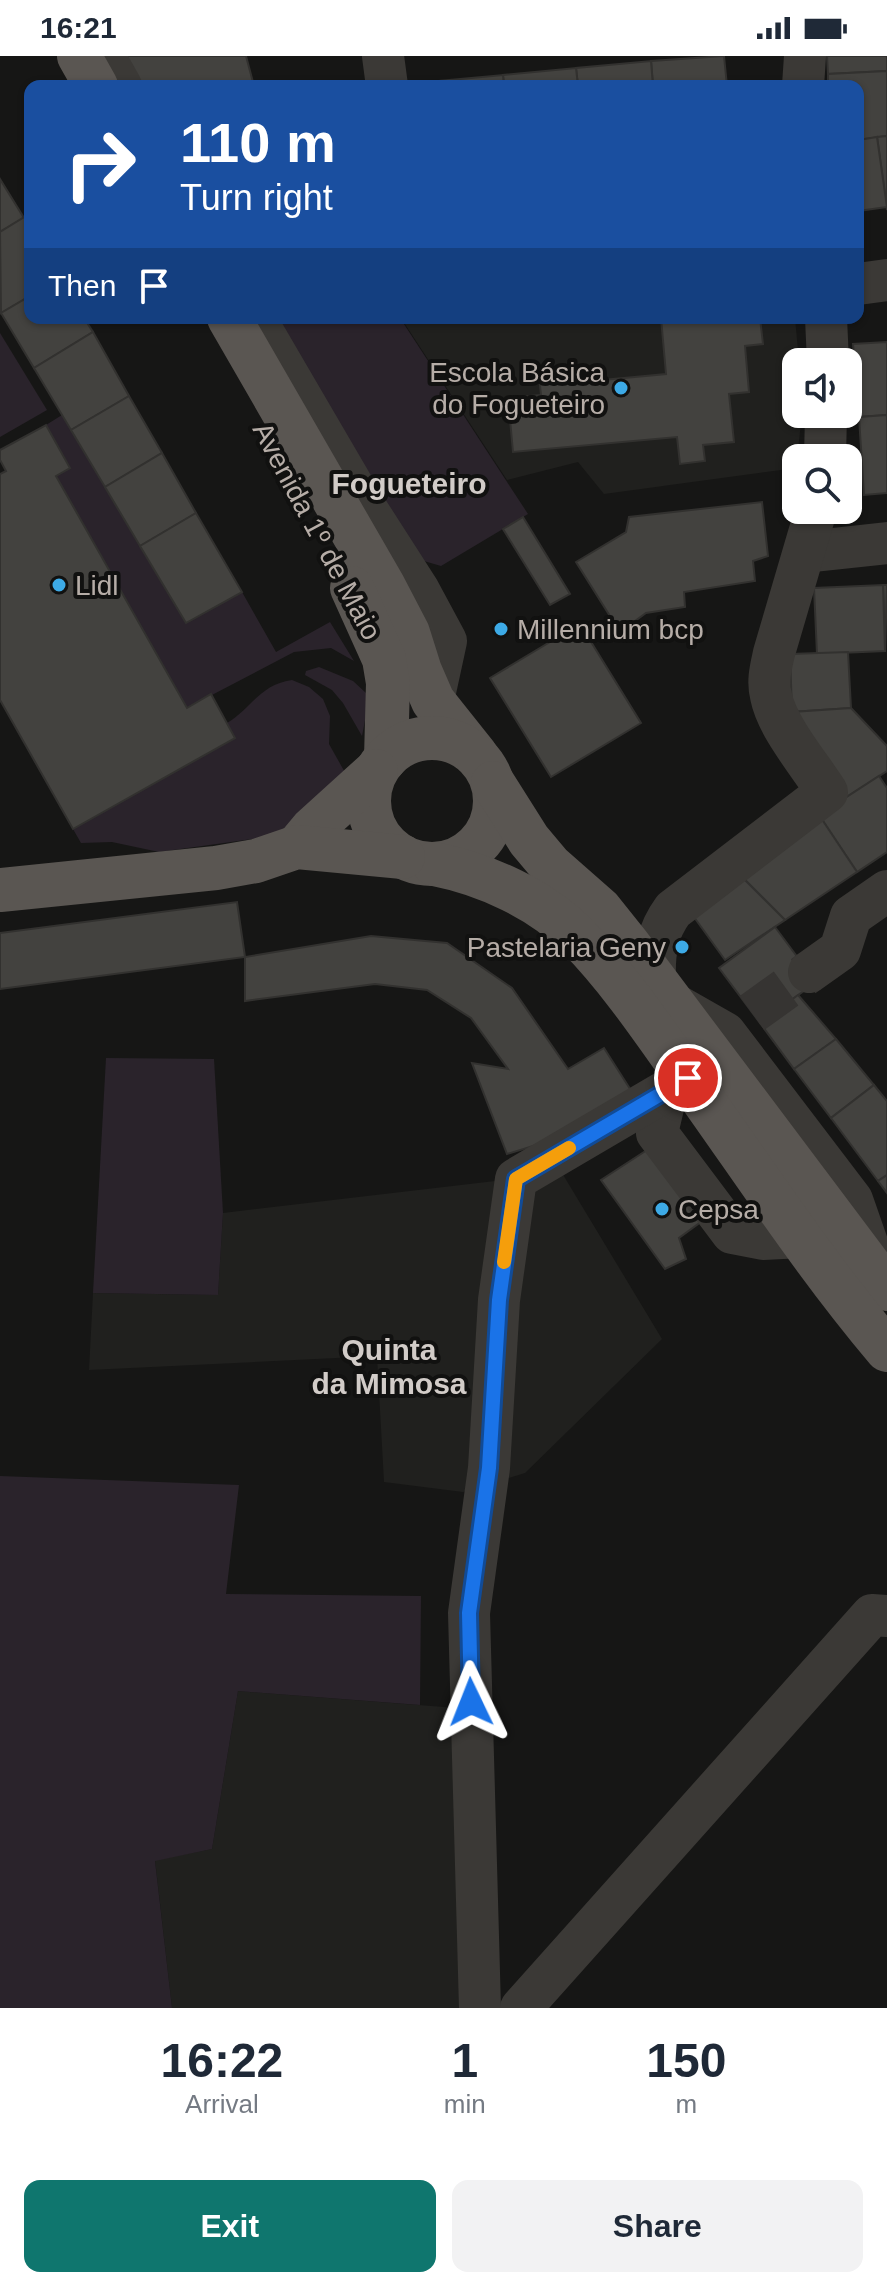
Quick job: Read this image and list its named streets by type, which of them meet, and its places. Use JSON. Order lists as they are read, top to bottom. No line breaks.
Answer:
{"streets":{"main road":["Avenida 1º de Maio"]},"districts":["Fogueteiro","Quinta da Mimosa"],"places":["Escola Básica do Fogueteiro","Lidl","Millennium bcp","Pastelaria Geny","Cepsa"],"page":{"status":"16:21","turn":["110 m","Turn right"],"then":"Then","eta":["16:22","Arrival","1","min","150","m"],"buttons":["Exit","Share"]}}
